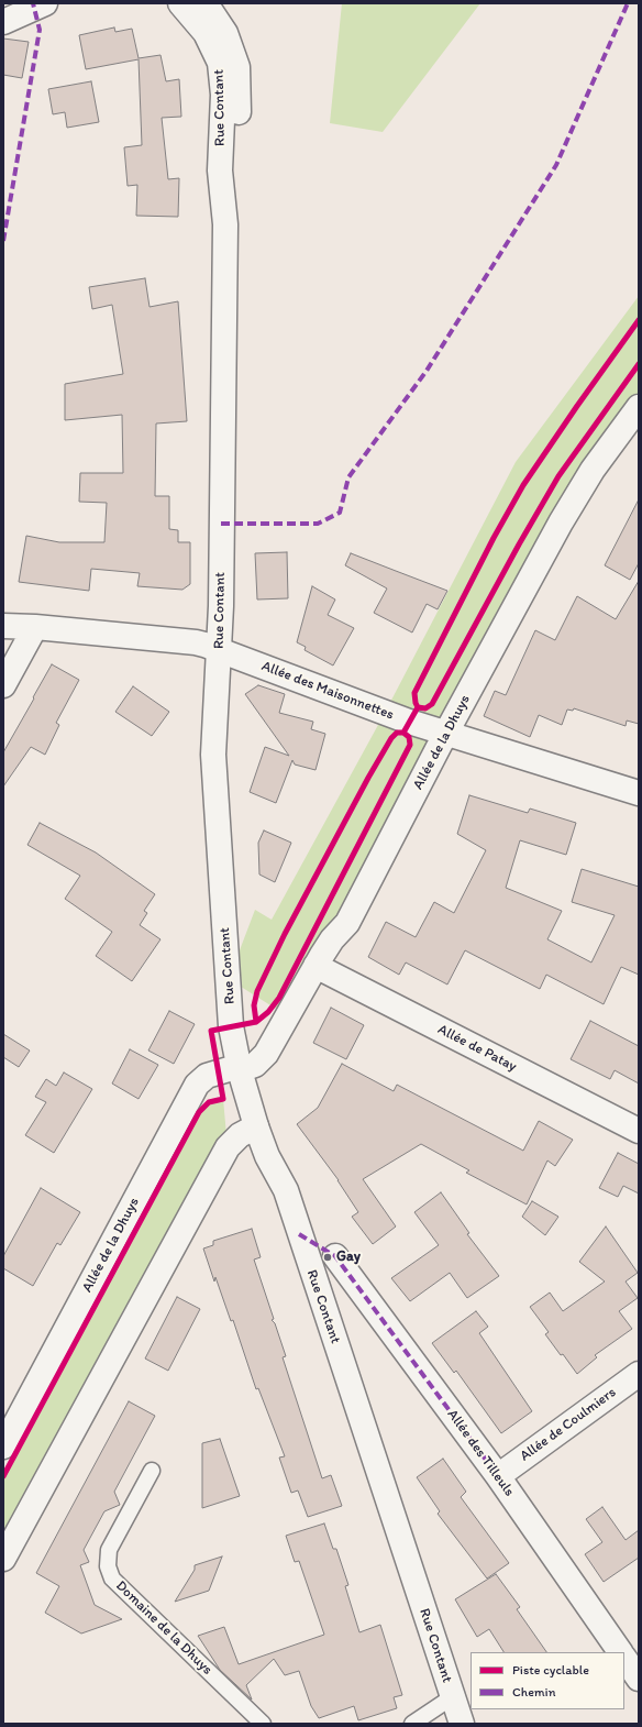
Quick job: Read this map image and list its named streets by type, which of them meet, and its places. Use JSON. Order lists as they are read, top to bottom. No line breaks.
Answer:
{"streets":{"street":["Rue Contant","Allée des Maisonnettes","Allée de la Dhuys","Allée de Patay","Allée de Coulmiers","Allée des Tilleuls"],"lane":["Domaine de la Dhuys"]},"crossings":[["Rue Contant","Allée des Maisonnettes"],["Rue Contant","Allée de la Dhuys"],["Allée des Maisonnettes","Allée de la Dhuys"],["Allée de la Dhuys","Allée de Patay"],["Allée de Coulmiers","Allée des Tilleuls"]],"places":["Gay"],"legend":["Piste cyclable","Chemin"]}
